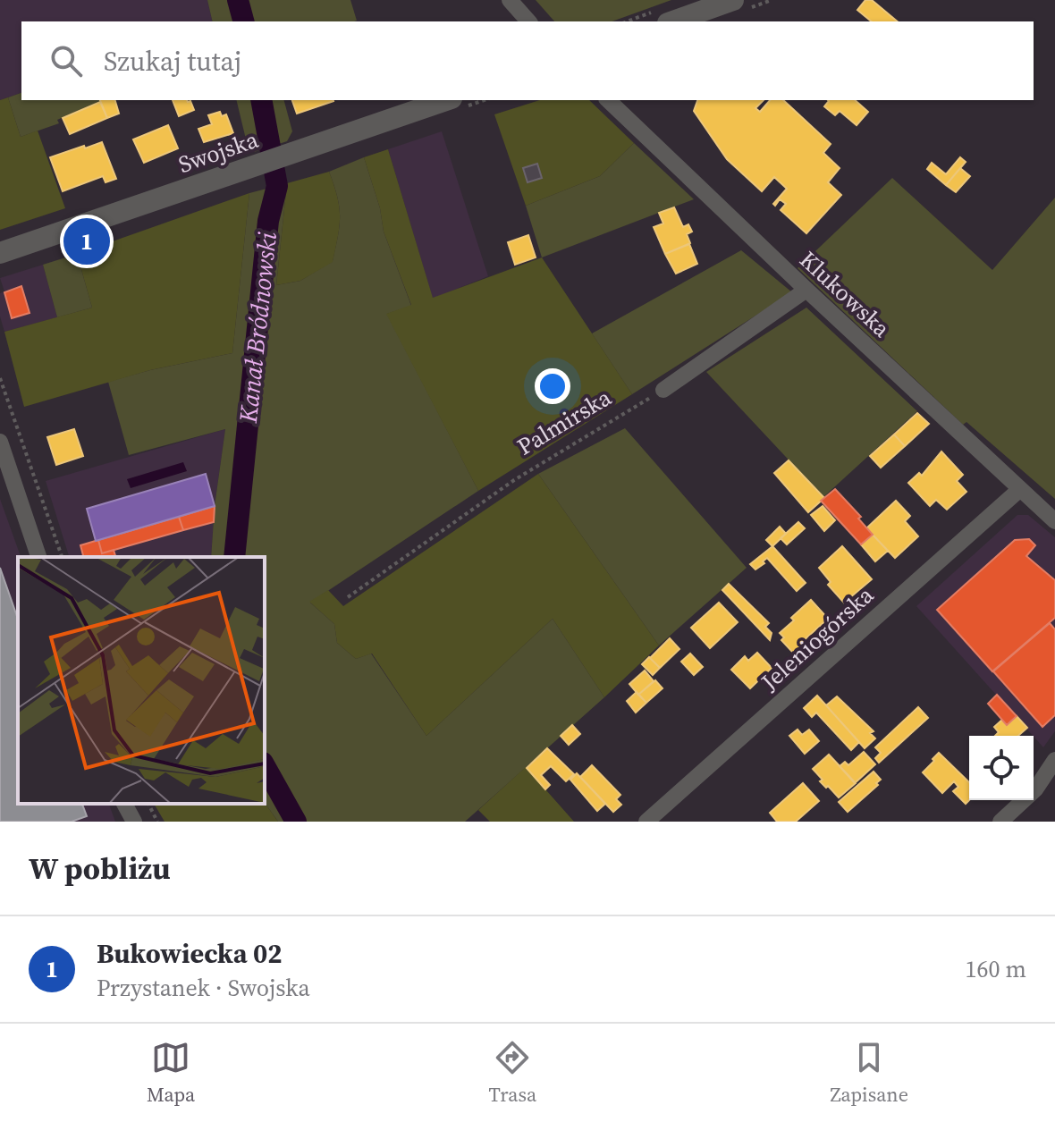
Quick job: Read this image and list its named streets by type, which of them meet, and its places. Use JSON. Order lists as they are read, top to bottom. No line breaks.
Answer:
{"streets":{"street":["Swojska","Klukowska","Jeleniogórska"],"path":["Palmirska"]},"crossings":[["Klukowska","Jeleniogórska"]],"water":["Kanał Bródnowski"],"page":{"search":"Szukaj tutaj","pins":"1","heading":"W pobliżu","list":[{"mark":"1","name":"Bukowiecka 02","note":"Przystanek · Swojska","value":"160 m"}],"nav":["Mapa","Trasa","Zapisane"]}}
